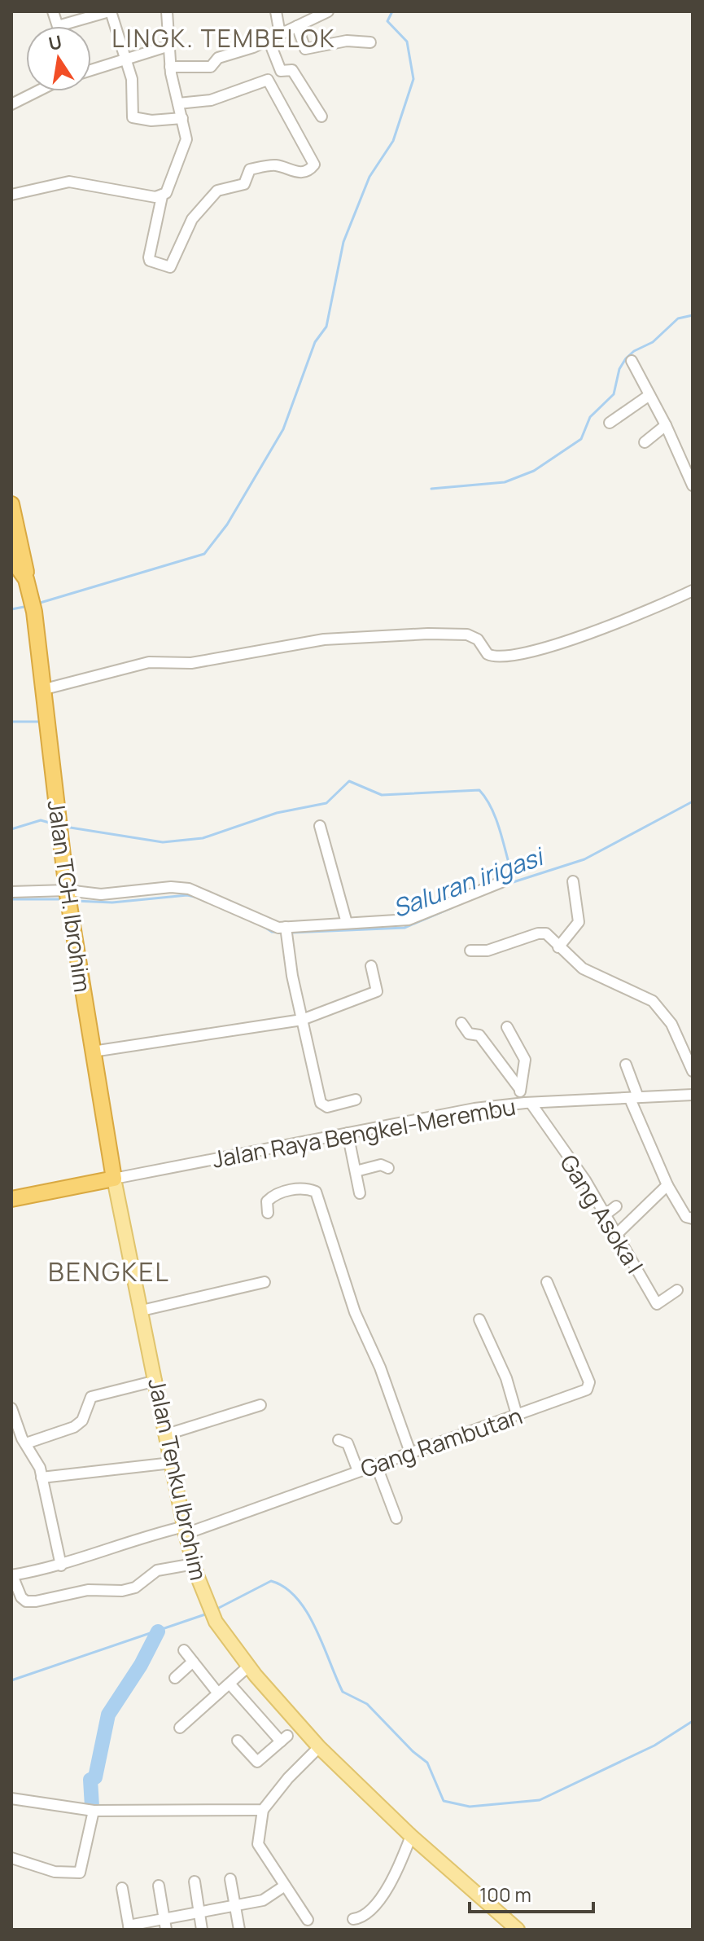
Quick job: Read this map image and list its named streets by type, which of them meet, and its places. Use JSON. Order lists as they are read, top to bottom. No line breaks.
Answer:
{"streets":{"highway":["Jalan TGH. Ibrohim"],"main road":["Jalan Tenku Ibrohim"],"street":["Jalan Raya Bengkel-Merembu","Gang Asoka I","Gang Rambutan"]},"crossings":[["Jalan TGH. Ibrohim","Jalan Raya Bengkel-Merembu"],["Jalan TGH. Ibrohim","Jalan Tenku Ibrohim"],["Jalan Raya Bengkel-Merembu","Gang Asoka I"],["Jalan Raya Bengkel-Merembu","Jalan Tenku Ibrohim"],["Gang Rambutan","Jalan Tenku Ibrohim"]],"districts":["LINGK. TEMBELOK","BENGKEL"],"water":["Saluran irigasi"],"scale_bar":"100 m","north":"top"}
